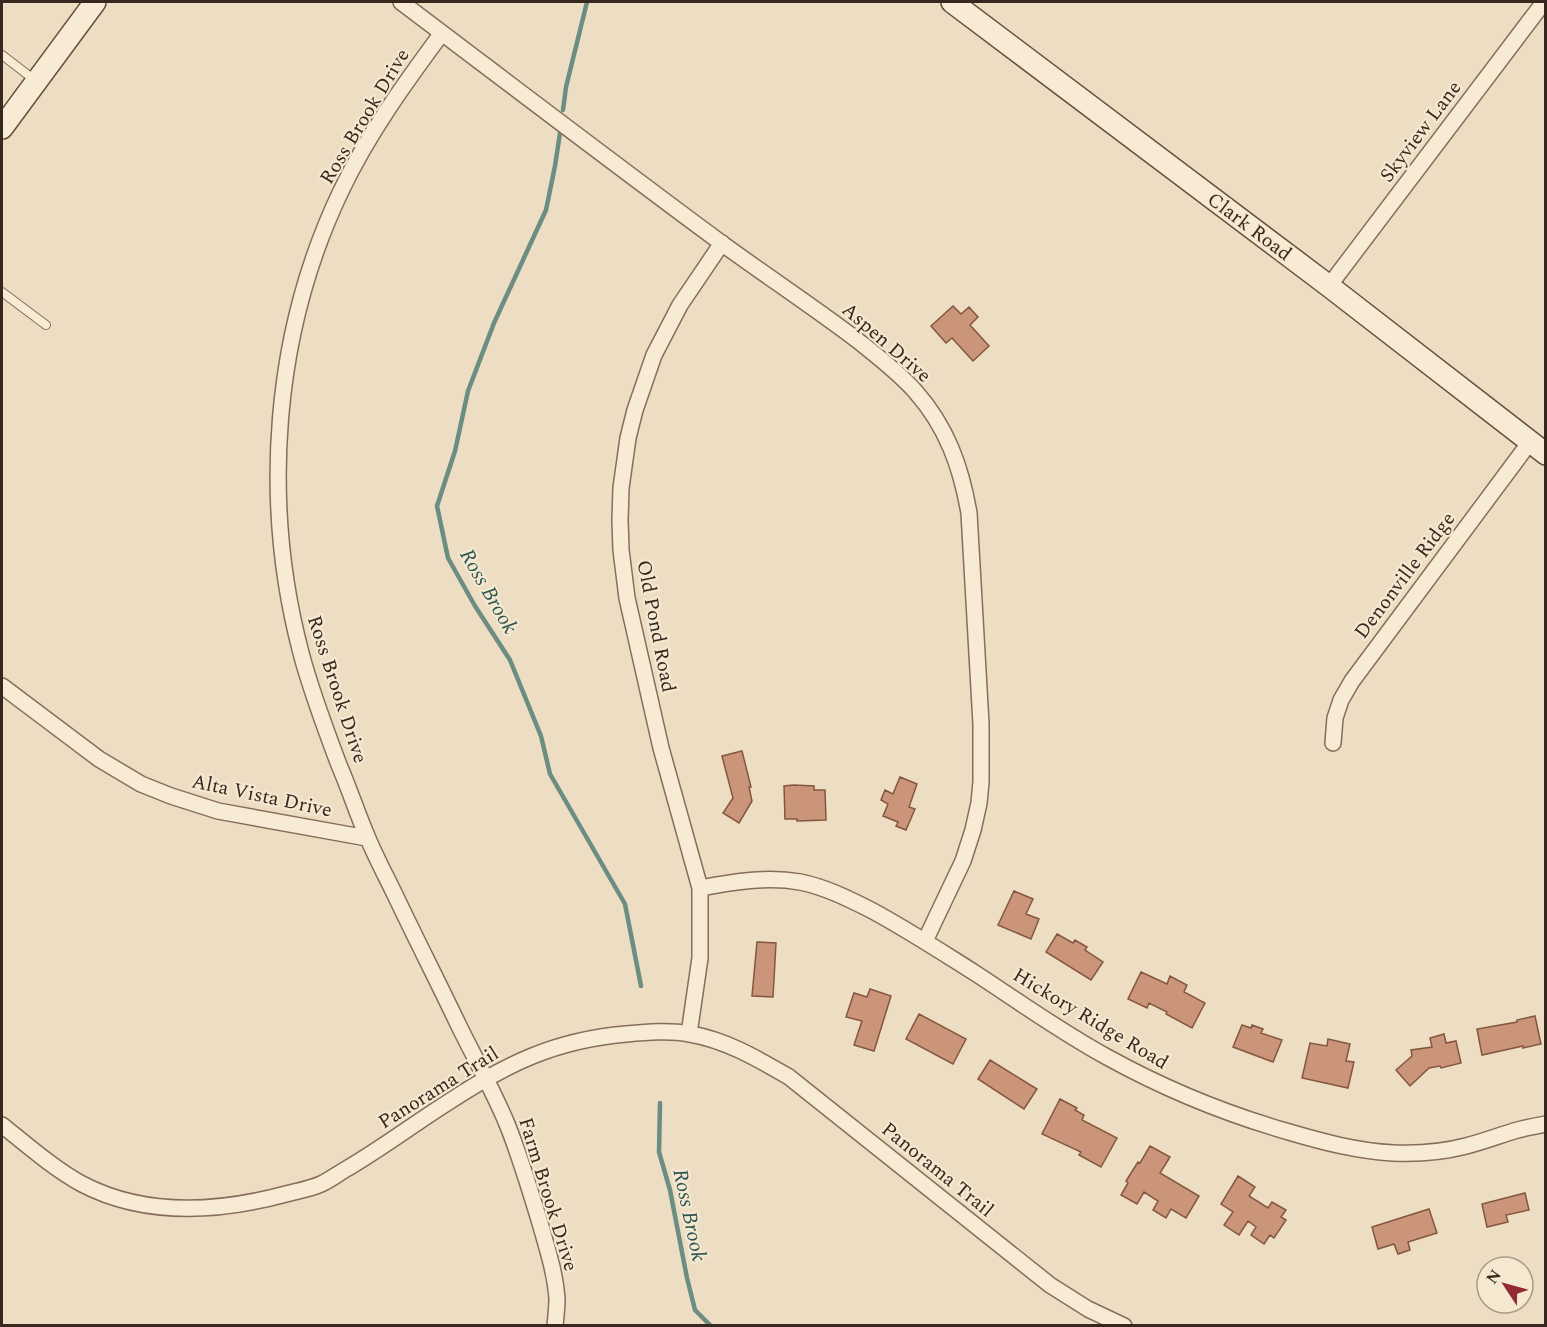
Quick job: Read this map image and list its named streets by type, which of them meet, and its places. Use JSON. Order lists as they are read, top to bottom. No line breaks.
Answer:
{"streets":{"street":["Ross Brook Drive","Skyview Lane","Clark Road","Aspen Drive","Denonville Ridge","Old Pond Road","Alta Vista Drive","Hickory Ridge Road","Panorama Trail","Farm Brook Drive"]},"crossings":[["Ross Brook Drive","Aspen Drive"],["Ross Brook Drive","Alta Vista Drive"],["Ross Brook Drive","Panorama Trail"],["Ross Brook Drive","Farm Brook Drive"],["Skyview Lane","Clark Road"],["Clark Road","Denonville Ridge"],["Aspen Drive","Old Pond Road"],["Aspen Drive","Hickory Ridge Road"],["Old Pond Road","Hickory Ridge Road"],["Old Pond Road","Panorama Trail"],["Panorama Trail","Farm Brook Drive"]],"water":["Ross Brook"],"north":"top left"}
